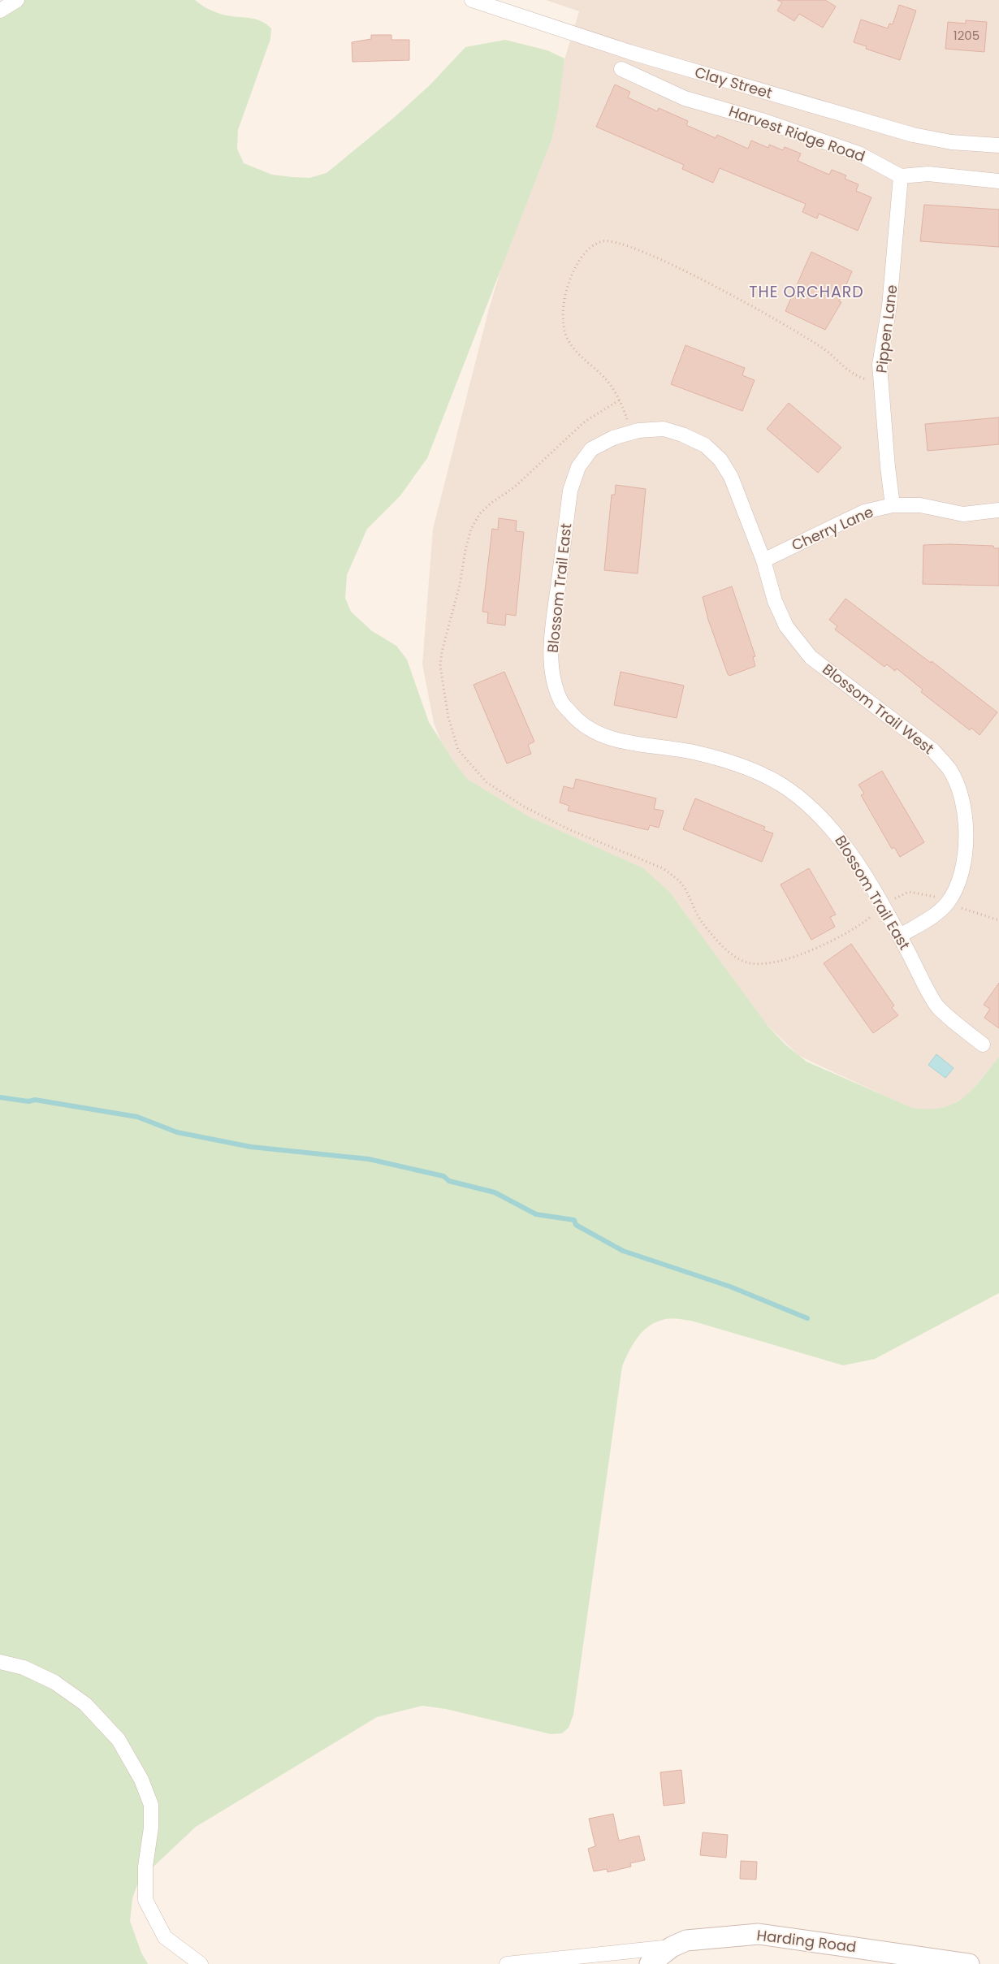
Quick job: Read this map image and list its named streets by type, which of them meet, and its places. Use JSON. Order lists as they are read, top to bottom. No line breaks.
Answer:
{"streets":{"main road":["Harding Road"],"street":["Clay Street","Harvest Ridge Road","Pippen Lane","Cherry Lane","Blossom Trail East","Blossom Trail West"]},"crossings":[["Harvest Ridge Road","Pippen Lane"],["Pippen Lane","Cherry Lane"],["Cherry Lane","Blossom Trail East"],["Cherry Lane","Blossom Trail West"],["Blossom Trail East","Blossom Trail West"]],"districts":["THE ORCHARD"],"house_numbers":["1205"]}
